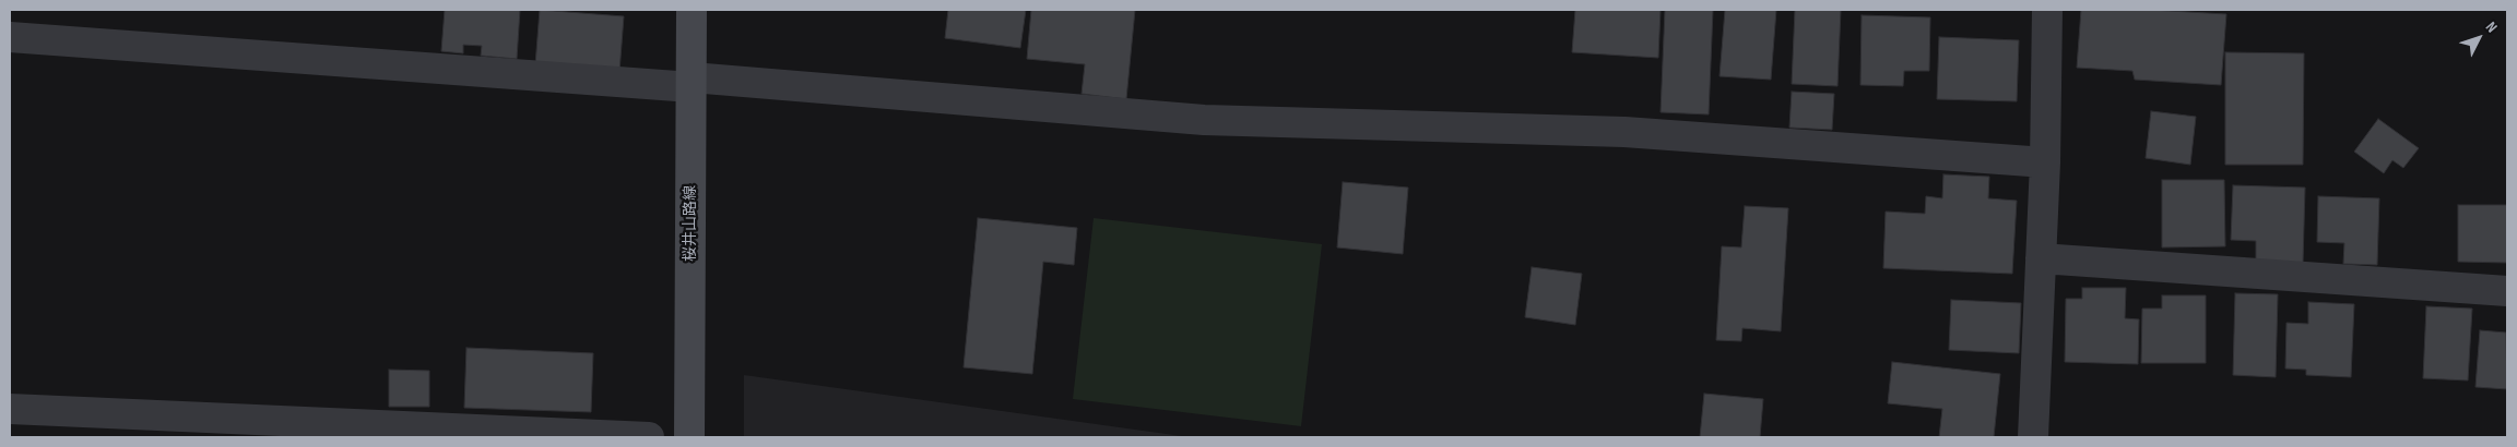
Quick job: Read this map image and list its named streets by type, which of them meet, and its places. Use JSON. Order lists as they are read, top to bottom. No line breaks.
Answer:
{"streets":{"main road":["桜井山路線"]},"north":"top right"}
